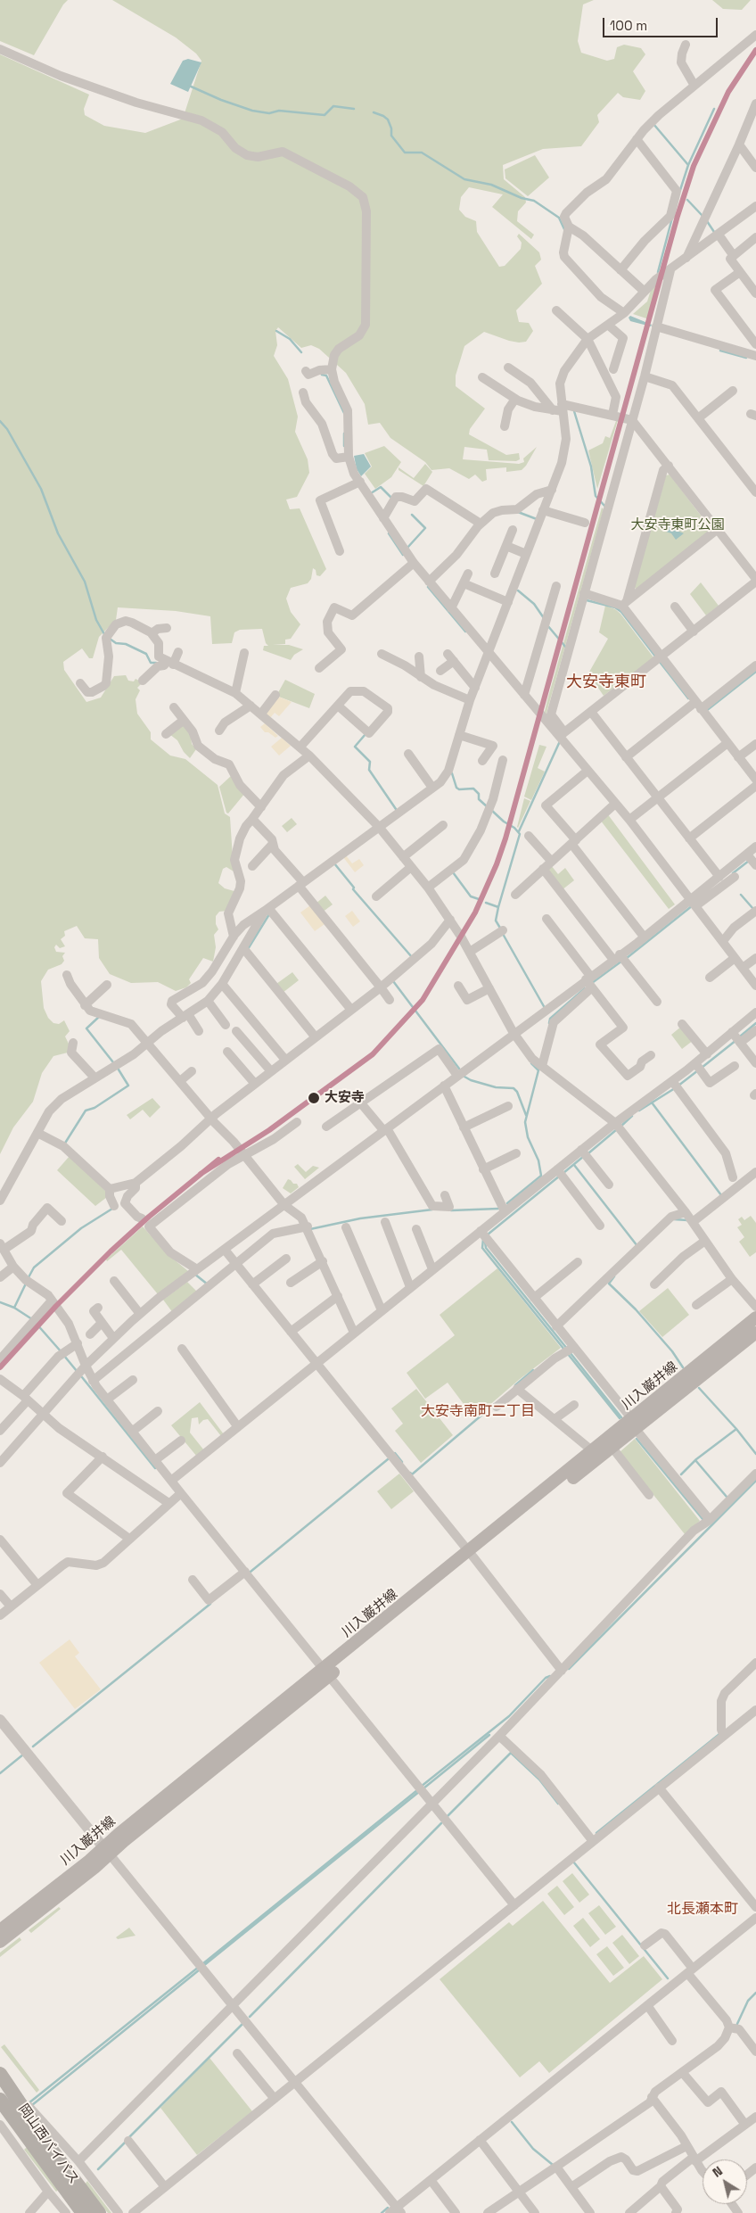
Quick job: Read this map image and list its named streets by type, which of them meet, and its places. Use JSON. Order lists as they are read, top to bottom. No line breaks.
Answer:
{"streets":{"highway":["岡山西バイパス"],"main road":["川入巌井線"]},"districts":["大安寺東町","大安寺南町二丁目","北長瀬本町"],"parks":["大安寺東町公園"],"places":["大安寺"],"scale_bar":"100 m","north":"top left"}
